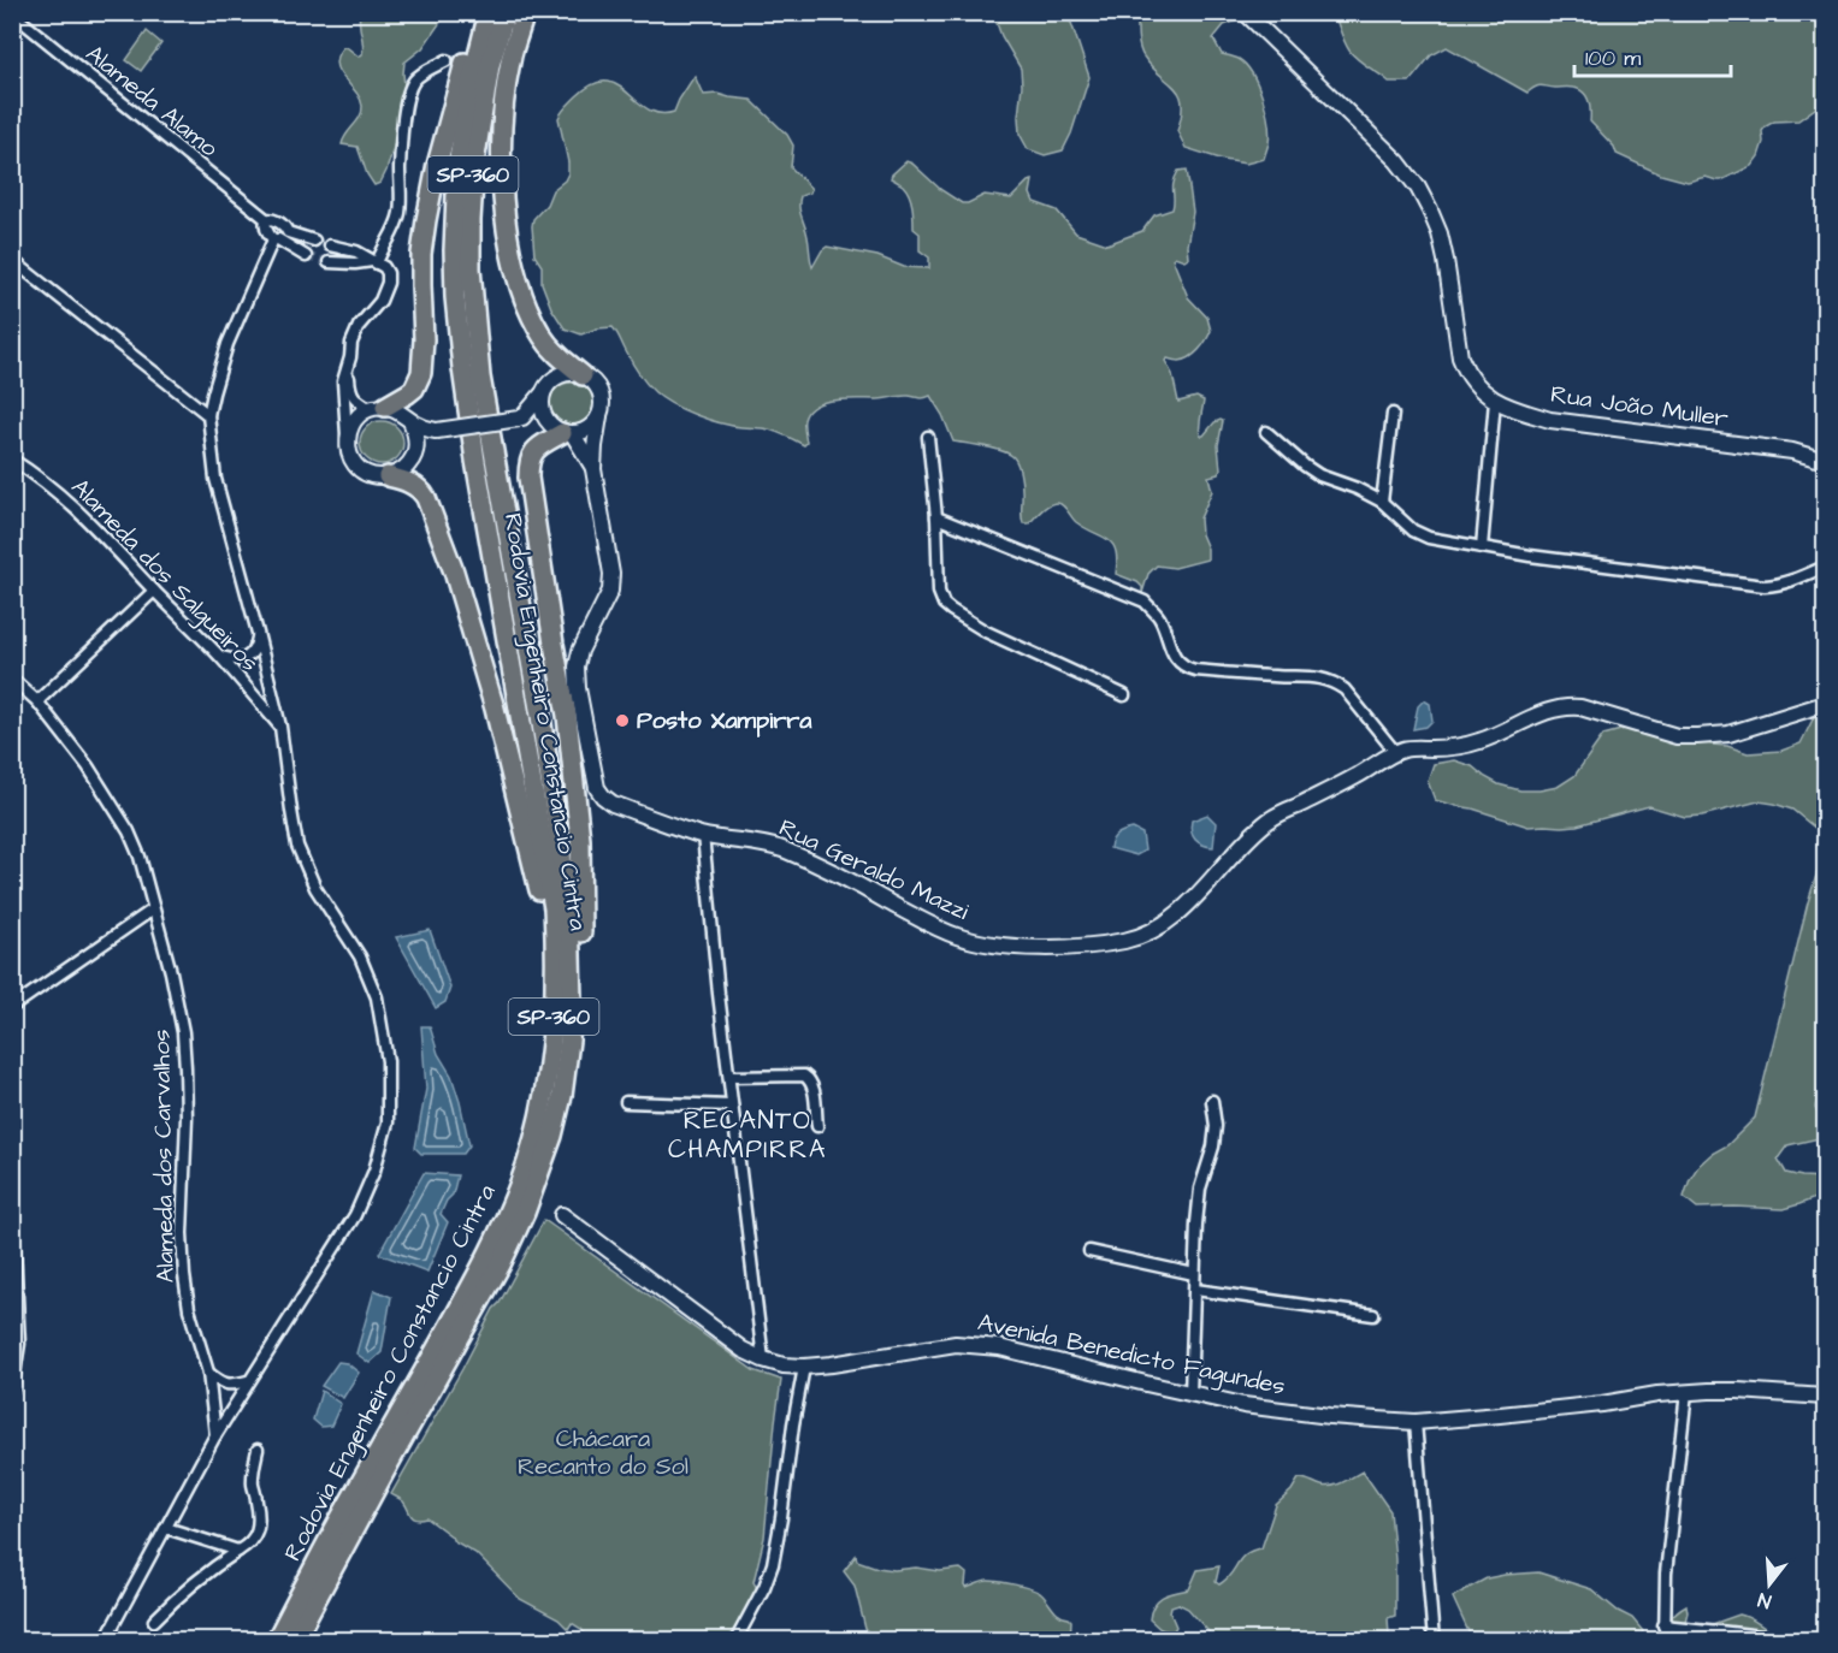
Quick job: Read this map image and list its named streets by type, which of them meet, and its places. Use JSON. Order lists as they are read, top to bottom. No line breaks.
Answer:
{"streets":{"highway":["SP-360","Rodovia Engenheiro Constancio Cintra"],"street":["Alameda Alamo","Rua João Muller","Alameda dos Salgueiros","Rua Geraldo Mazzi","Alameda dos Carvalhos","Avenida Benedicto Fagundes"]},"districts":["RECANTO CHAMPIRRA"],"parks":["Chácara Recanto do Sol"],"places":["Posto Xampirra"],"scale_bar":"100 m","north":"bottom"}
